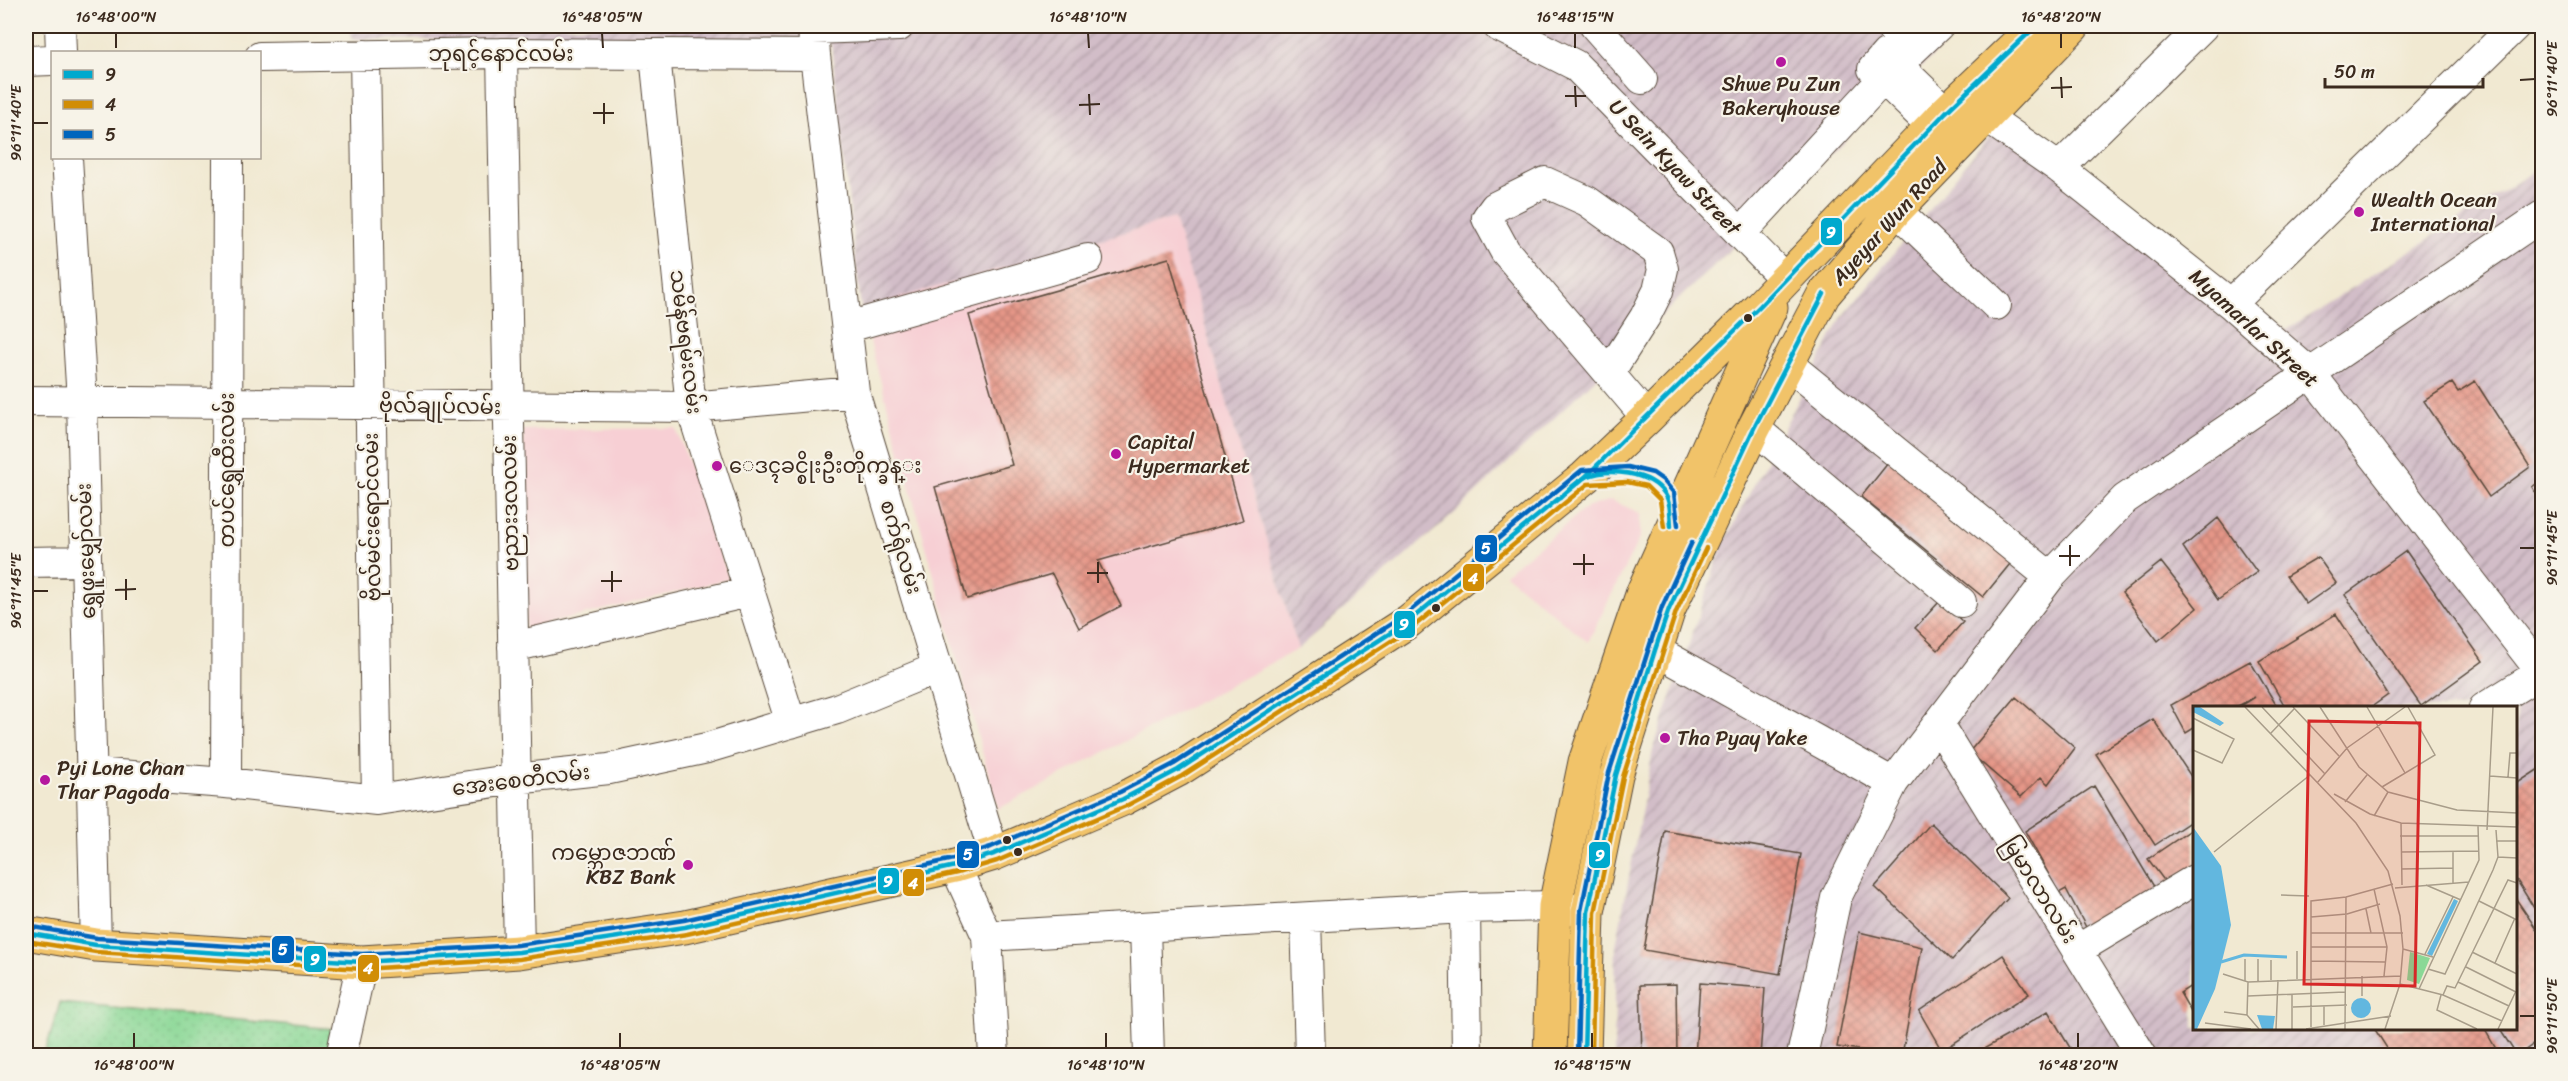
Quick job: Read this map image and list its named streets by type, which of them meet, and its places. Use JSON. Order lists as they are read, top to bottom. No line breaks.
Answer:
{"streets":{"main road":["Ayeyar Wun Road"],"street":["ဘုရင့်နောင်လမ်း","U Sein Kyaw Street","Myamarlar Street","သမိန်ဗရမ်းလမ်း","ဗိုလ်ချုပ်လမ်း","တပင်ရွှေထီးလမ်း","ဗညားဒလလမ်း","ဗိုလ်မင်းရောင်လမ်း","စက်ရုံလမ်း","ရွှေဖူးမျှော်လမ်း","အေးစေတီလမ်း","မြမာလာလမ်း"]},"crossings":[["ဘုရင့်နောင်လမ်း","သမိန်ဗရမ်းလမ်း"],["ဘုရင့်နောင်လမ်း","ဗညားဒလလမ်း"],["ဘုရင့်နောင်လမ်း","ဗိုလ်မင်းရောင်လမ်း"],["ဘုရင့်နောင်လမ်း","စက်ရုံလမ်း"],["U Sein Kyaw Street","Ayeyar Wun Road"],["Ayeyar Wun Road","Myamarlar Street"],["သမိန်ဗရမ်းလမ်း","ဗိုလ်ချုပ်လမ်း"],["သမိန်ဗရမ်းလမ်း","အေးစေတီလမ်း"],["ဗိုလ်ချုပ်လမ်း","တပင်ရွှေထီးလမ်း"],["ဗိုလ်ချုပ်လမ်း","ဗညားဒလလမ်း"],["ဗိုလ်ချုပ်လမ်း","ဗိုလ်မင်းရောင်လမ်း"],["ဗိုလ်ချုပ်လမ်း","စက်ရုံလမ်း"],["ဗိုလ်ချုပ်လမ်း","ရွှေဖူးမျှော်လမ်း"],["တပင်ရွှေထီးလမ်း","အေးစေတီလမ်း"],["ဗညားဒလလမ်း","အေးစေတီလမ်း"],["ဗိုလ်မင်းရောင်လမ်း","အေးစေတီလမ်း"],["စက်ရုံလမ်း","အေးစေတီလမ်း"],["ရွှေဖူးမျှော်လမ်း","အေးစေတီလမ်း"]],"places":["Shwe Pu Zun Bakeryhouse","Wealth Ocean International","Capital Hypermarket","ေဒၚခင္စိုးဦးတိုက္ခန္း","Tha Pyay Yake","Pyi Lone Chan Thar Pagoda","ကမ္ဘောဇဘဏ် KBZ Bank"],"lines":["transit line 9","transit line 5","transit line 4"],"legend":["9","4","5"],"scale_bar":"50 m","coordinates":["16°48'00\"N","16°48'05\"N","16°48'10\"N","16°48'15\"N","16°48'20\"N","96°11'40\"E","96°11'45\"E","96°11'50\"E"]}
